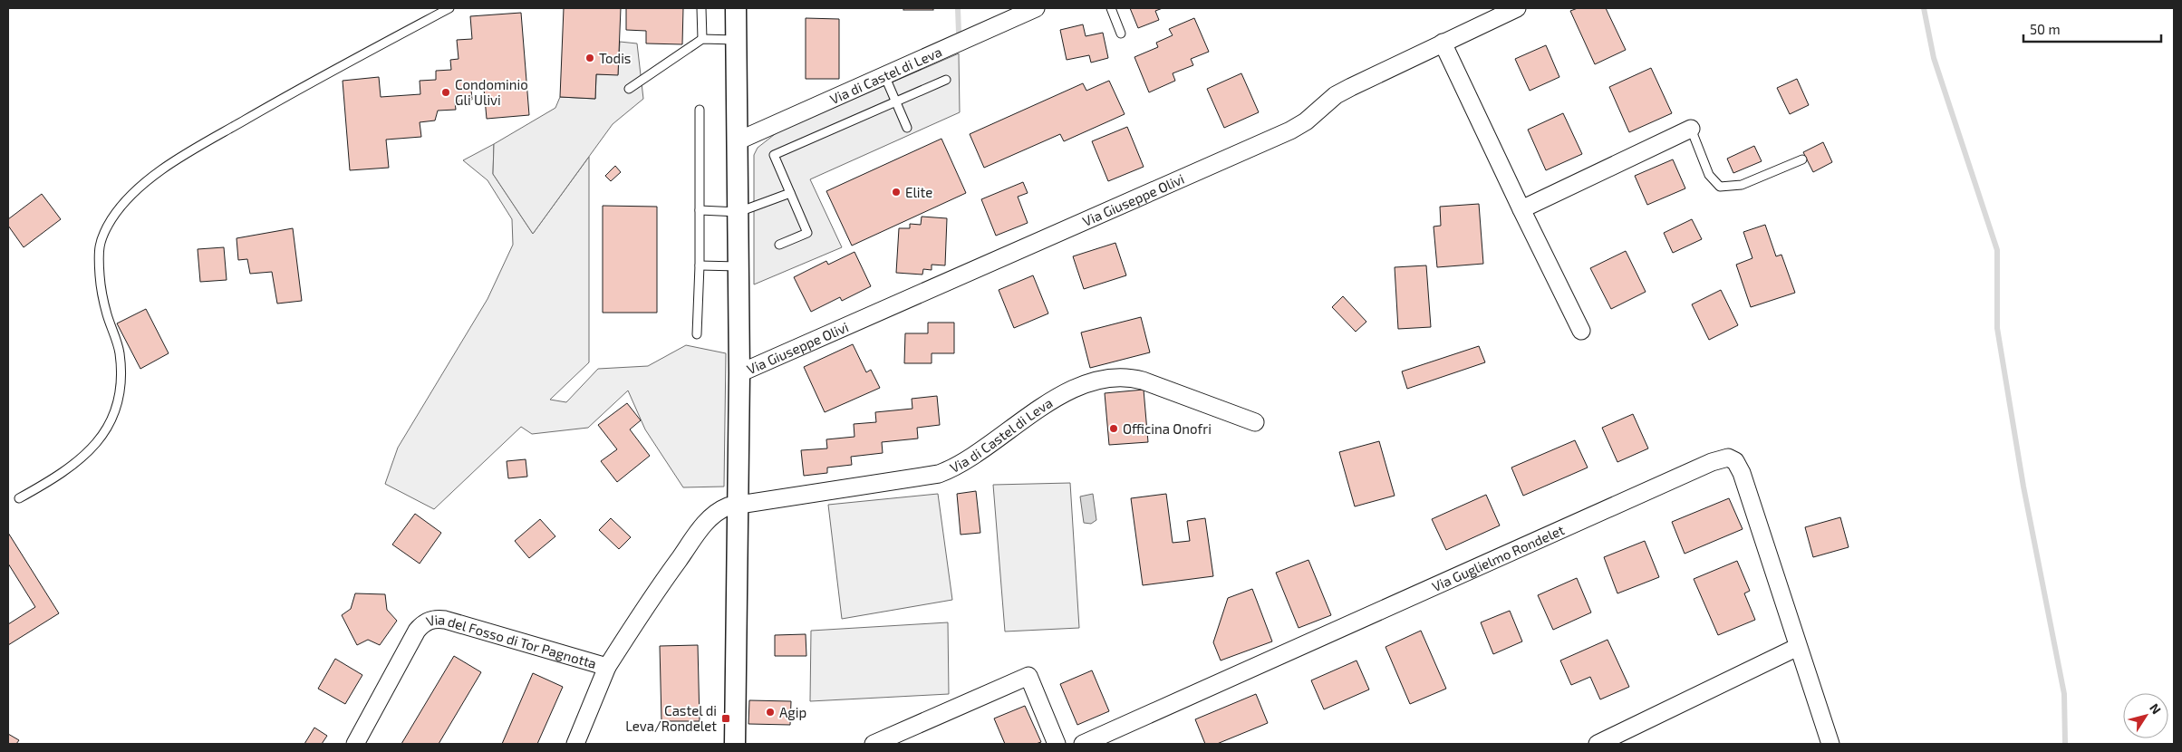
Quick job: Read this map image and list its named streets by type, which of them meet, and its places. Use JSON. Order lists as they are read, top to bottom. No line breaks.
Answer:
{"streets":{"street":["Via di Castel di Leva","Via Giuseppe Olivi","Via Guglielmo Rondelet","Via del Fosso di Tor Pagnotta"]},"crossings":[["Via di Castel di Leva","Via del Fosso di Tor Pagnotta"]],"places":{"other":["Todis","Condominio Gli Ulivi","Elite","Officina Onofri","Agip"],"transit":["Castel di Leva/Rondelet"]},"scale_bar":"50 m","north":"top right"}
